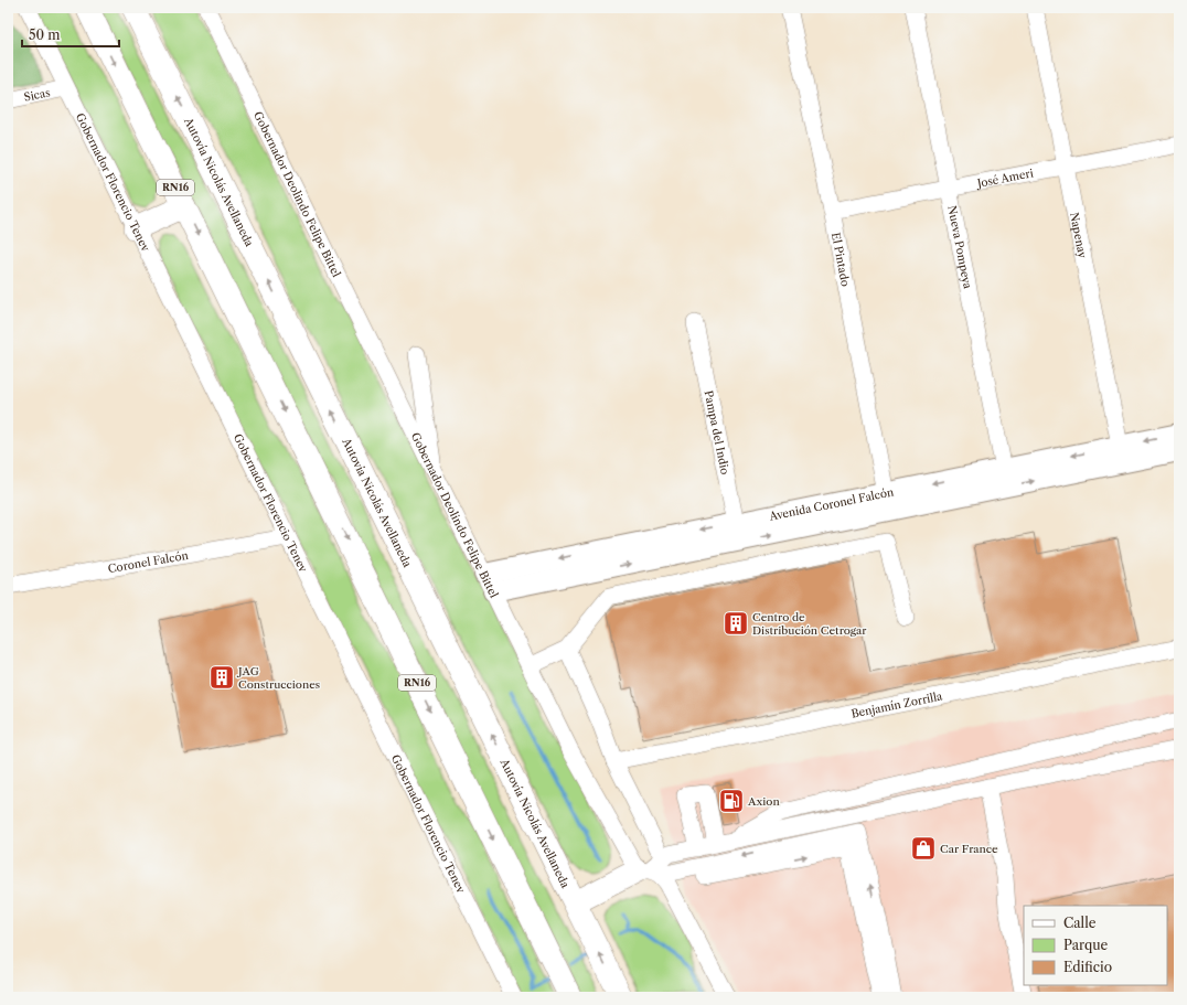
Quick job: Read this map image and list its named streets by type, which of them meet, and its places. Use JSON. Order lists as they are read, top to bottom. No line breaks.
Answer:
{"streets":{"highway":["Autovía Nicolás Avellaneda","RN16"],"main road":["Avenida Coronel Falcón"],"street":["Sicas","José Ameri","Gobernador Florencio Tenev","Gobernador Deolindo Felipe Bittel","Napenay","Nueva Pompeya","El Pintado","Pampa del Indio","Coronel Falcón","Benjamín Zorrilla"]},"crossings":[["Sicas","Gobernador Florencio Tenev"],["José Ameri","Napenay"],["José Ameri","Nueva Pompeya"],["José Ameri","El Pintado"],["Gobernador Florencio Tenev","Coronel Falcón"],["Gobernador Deolindo Felipe Bittel","Avenida Coronel Falcón"],["Napenay","Avenida Coronel Falcón"],["Nueva Pompeya","Avenida Coronel Falcón"],["El Pintado","Avenida Coronel Falcón"],["Pampa del Indio","Avenida Coronel Falcón"]],"places":{"building":["Centro de Distribución Cetrogar","JAG Construcciones"],"fuel station":["Axion"],"shop":["Car France"]},"legend":["Calle","Parque","Edificio"],"scale_bar":"50 m"}
